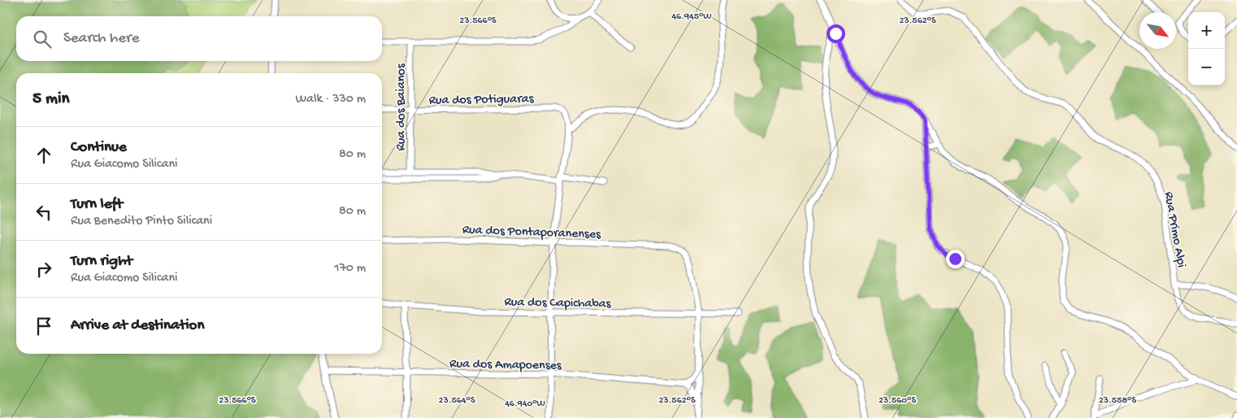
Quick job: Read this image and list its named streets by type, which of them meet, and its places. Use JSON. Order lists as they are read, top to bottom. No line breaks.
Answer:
{"streets":{"street":["Rua dos Potiguaras","Rua dos Baianos","Rua Primo Alpi","Rua dos Pontaporanenses","Rua dos Capichabas","Rua dos Amapoenses"]},"crossings":[["Rua dos Potiguaras","Rua dos Baianos"],["Rua dos Pontaporanenses","Rua dos Capichabas"]],"north":"bottom right","page":{"map_buttons":["+","−"],"search":"Search here","heading":["5 min","Walk · 330 m"],"list":[["Continue","Rua Giacomo Silicani","80 m"],["Turn left","Rua Benedito Pinto Silicani","80 m"],["Turn right","Rua Giacomo Silicani","170 m"],"Arrive at destination"]},"coordinates":["46.945°W","23.566°S","23.562°S","23.564°S","23.560°S","23.558°S","46.940°W"]}
